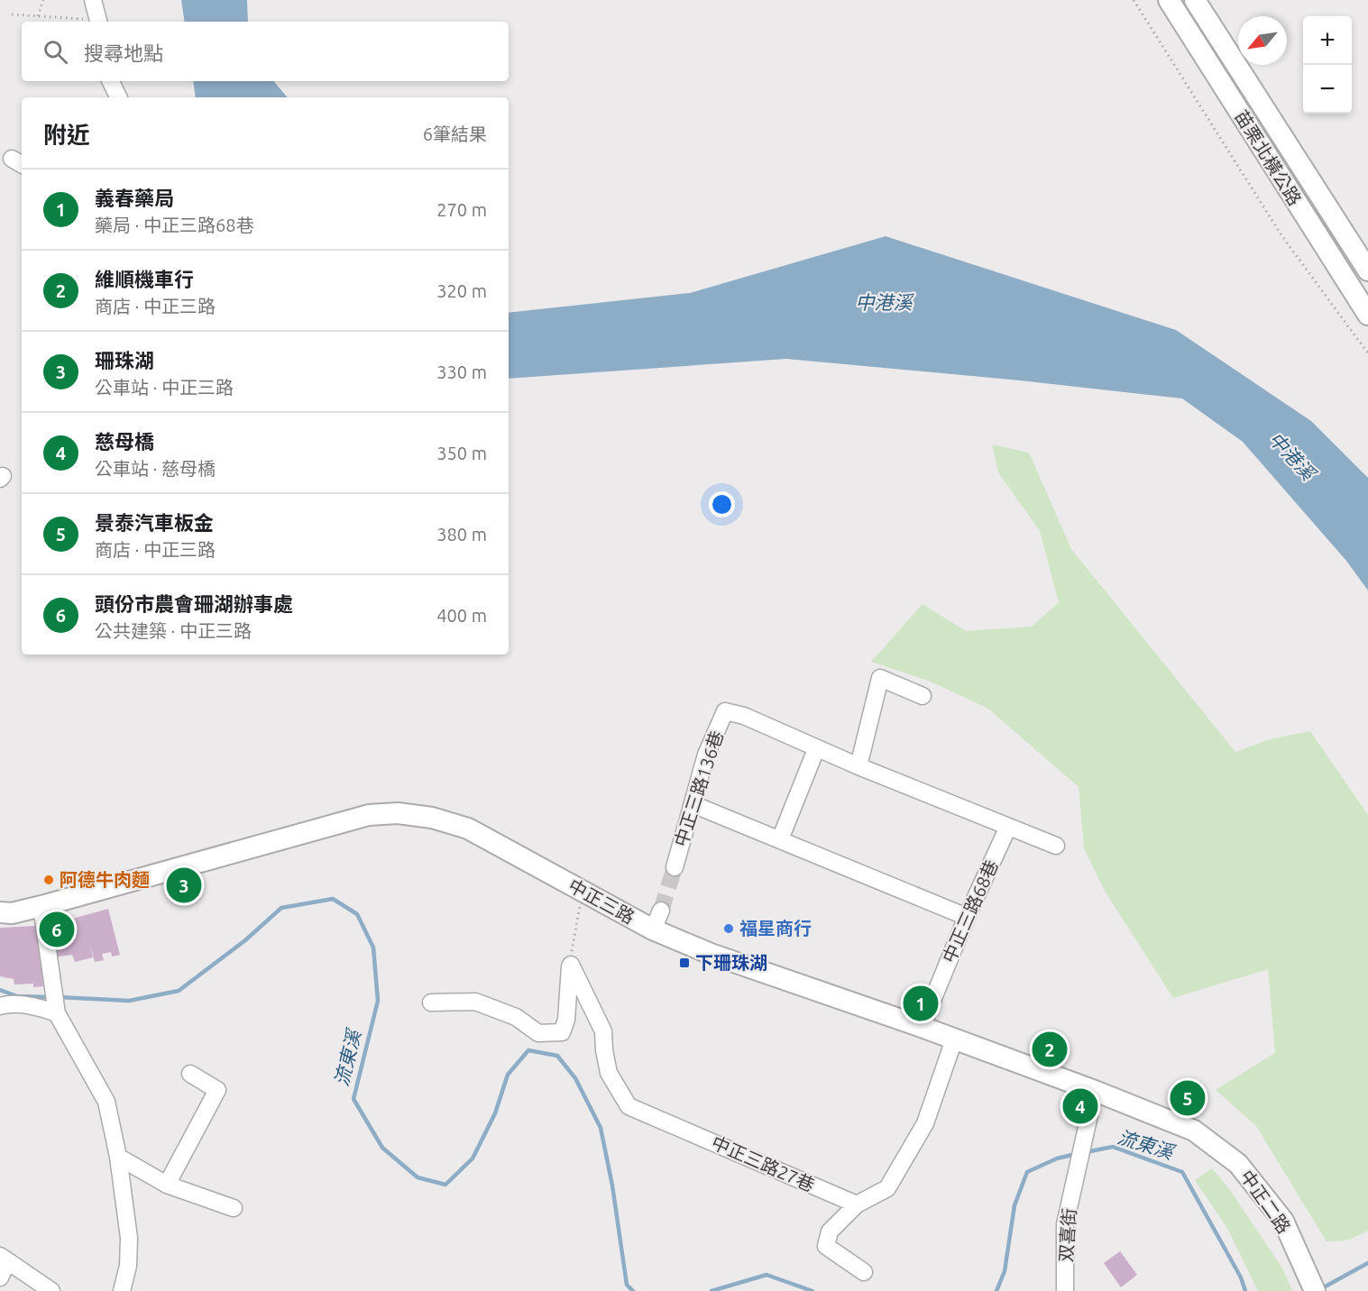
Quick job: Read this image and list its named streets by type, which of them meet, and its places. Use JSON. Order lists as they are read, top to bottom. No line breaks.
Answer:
{"streets":{"main road":["苗栗北橫公路","中正三路","中正二路"],"street":["中正三路136巷","中正三路68巷","中正三路27巷","双喜街"]},"crossings":[["中正三路","中正三路68巷"],["中正三路","中正二路"],["中正三路","双喜街"]],"water":["中港溪","流東溪"],"places":{"other":["阿德牛肉麵","福星商行"],"transit":["下珊珠湖"]},"north":"bottom left","page":{"map_buttons":["+","−"],"search":"搜尋地點","heading":["附近","6筆結果"],"list":[{"mark":"1","name":"義春藥局","note":"藥局 · 中正三路68巷","value":"270 m"},{"mark":"2","name":"維順機車行","note":"商店 · 中正三路","value":"320 m"},{"mark":"3","name":"珊珠湖","note":"公車站 · 中正三路","value":"330 m"},{"mark":"4","name":"慈母橋","note":"公車站 · 慈母橋","value":"350 m"},{"mark":"5","name":"景泰汽車板金","note":"商店 · 中正三路","value":"380 m"},{"mark":"6","name":"頭份市農會珊湖辦事處","note":"公共建築 · 中正三路","value":"400 m"}],"pins":["3","6","1","2","5","4"]}}
